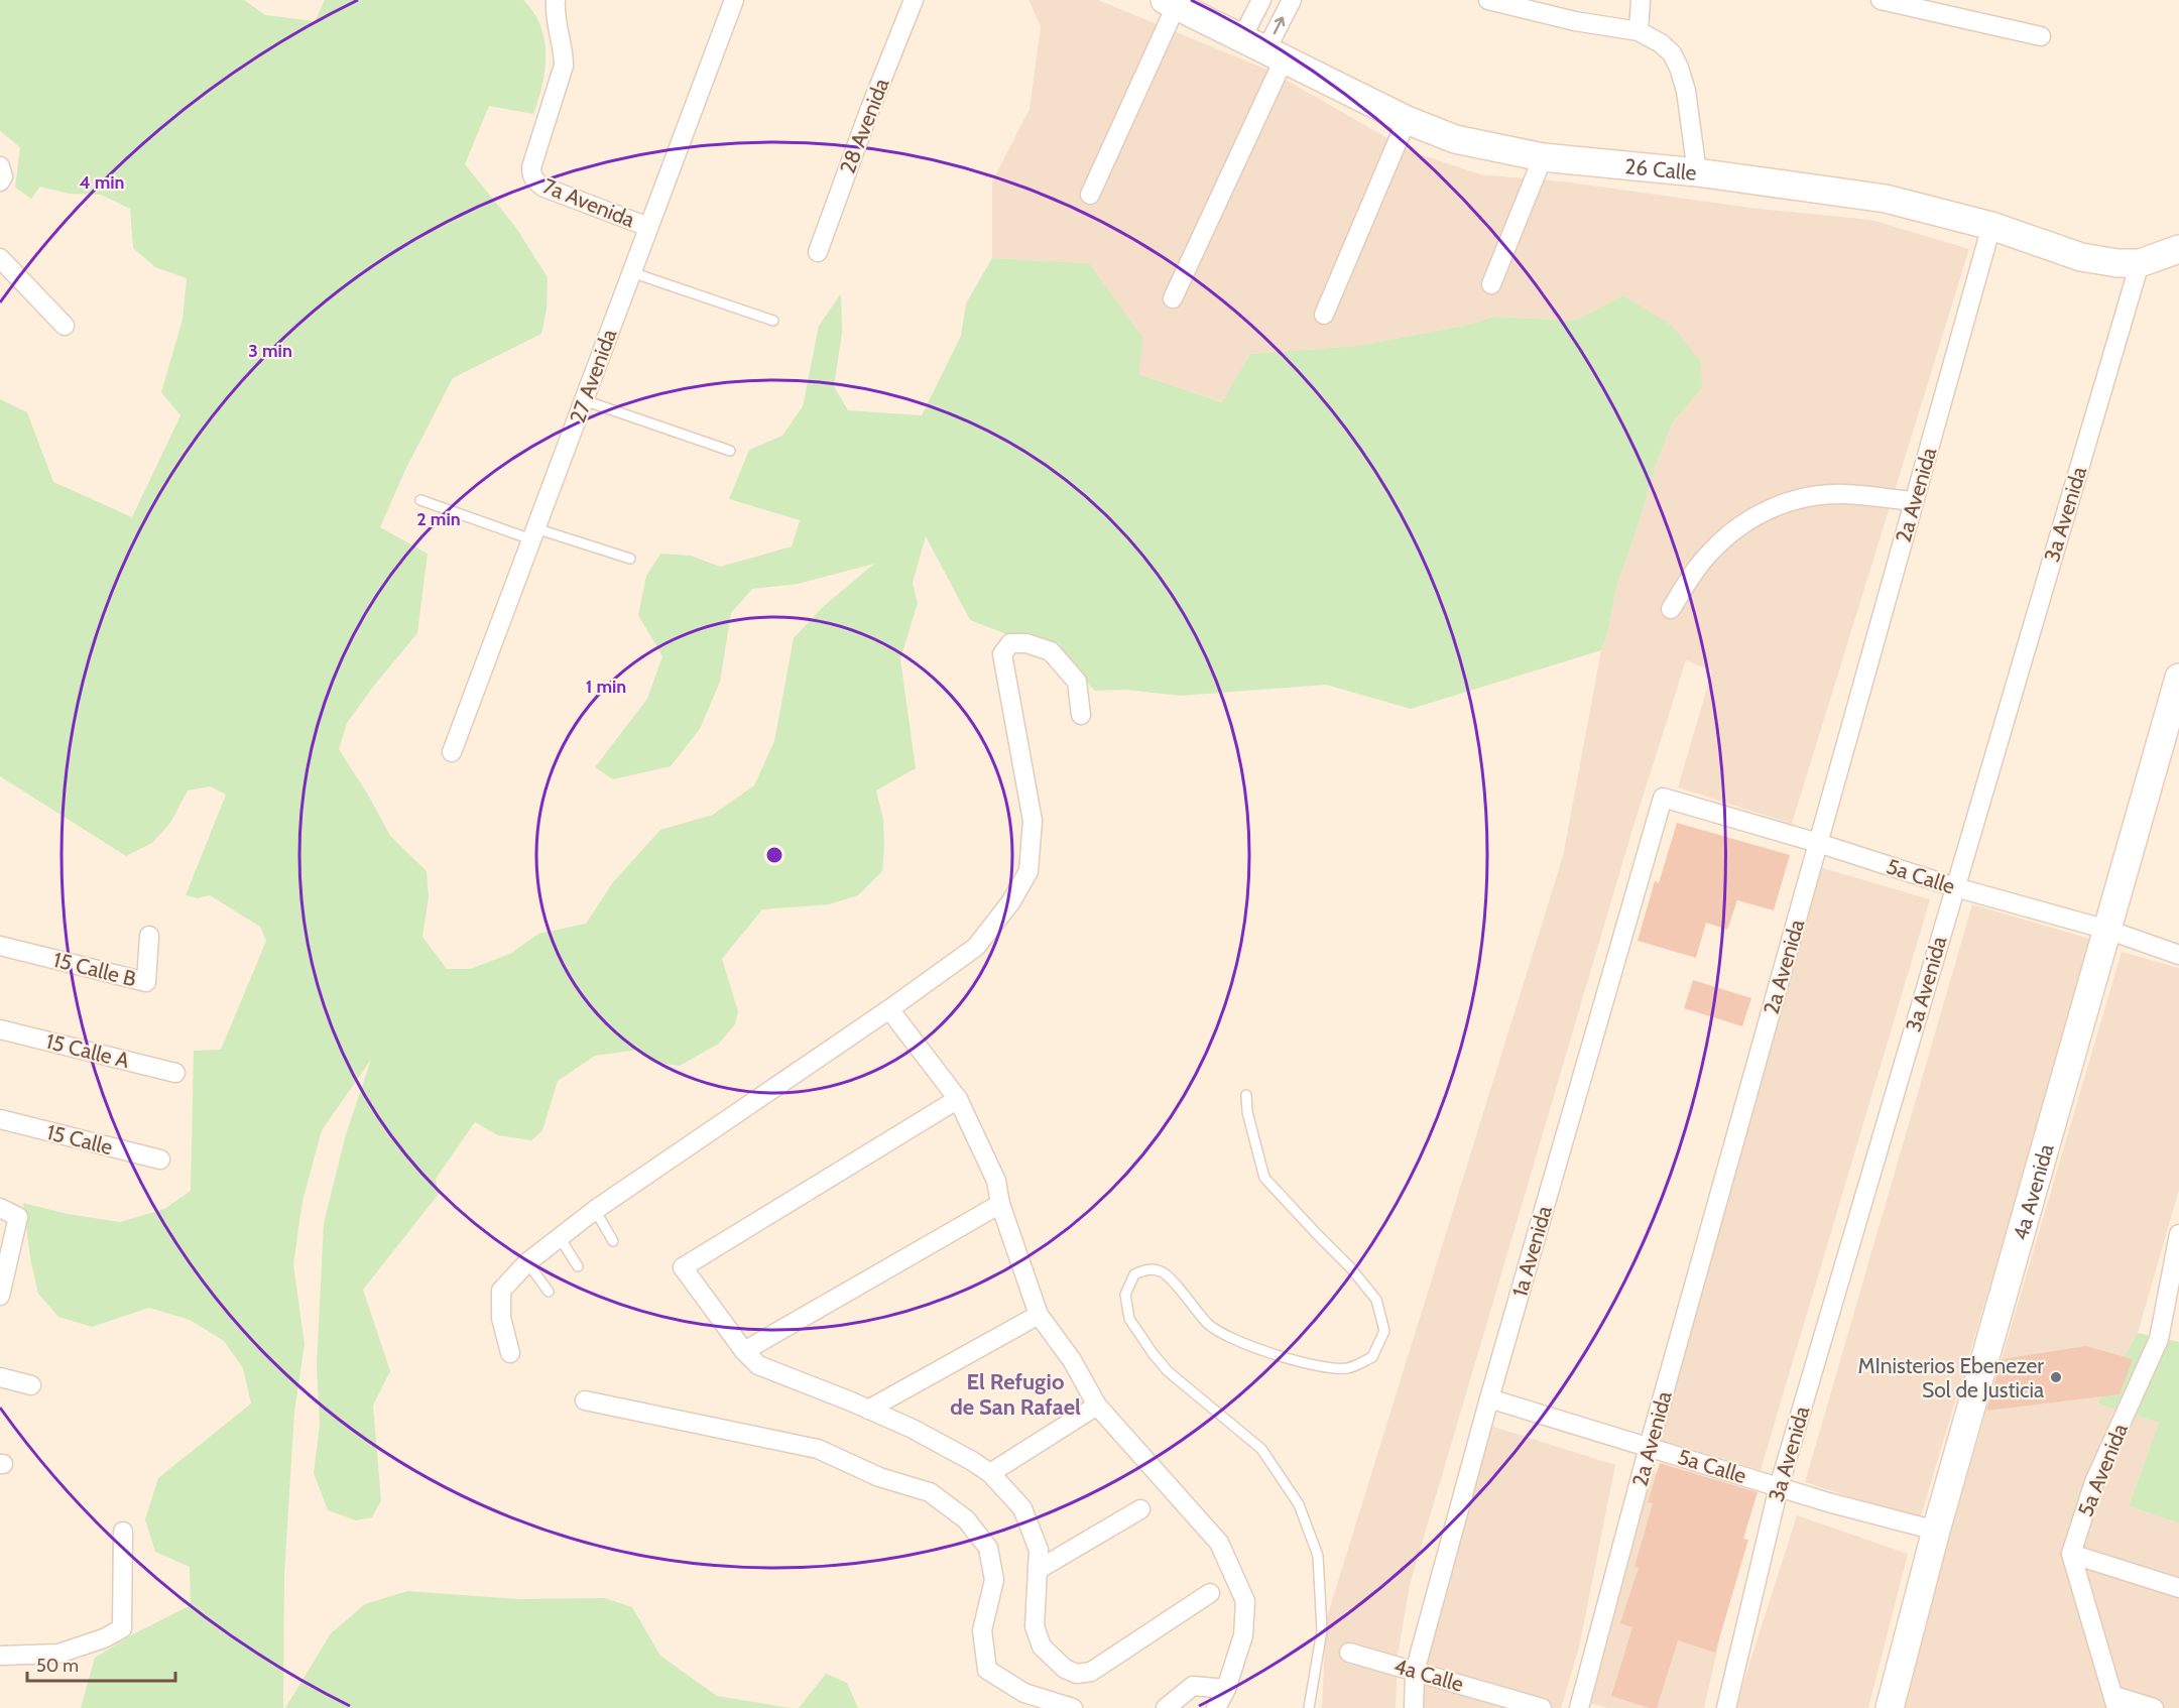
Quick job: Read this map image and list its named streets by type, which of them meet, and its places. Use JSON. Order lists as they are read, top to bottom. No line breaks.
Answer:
{"streets":{"street":["28 Avenida","26 Calle","7a Avenida","27 Avenida","2a Avenida","3a Avenida","5a Calle","15 Calle B","15 Calle A","15 Calle","4a Avenida","1a Avenida","5a Avenida","4a Calle"]},"crossings":[["26 Calle","2a Avenida"],["26 Calle","3a Avenida"],["7a Avenida","27 Avenida"],["2a Avenida","5a Calle"],["3a Avenida","5a Calle"],["5a Calle","4a Avenida"],["5a Calle","1a Avenida"],["1a Avenida","4a Calle"]],"districts":["El Refugio de San Rafael"],"places":["MInisterios Ebenezer Sol de Justicia"],"scale_bar":"50 m","rings":["4 min","3 min","2 min","1 min"]}
